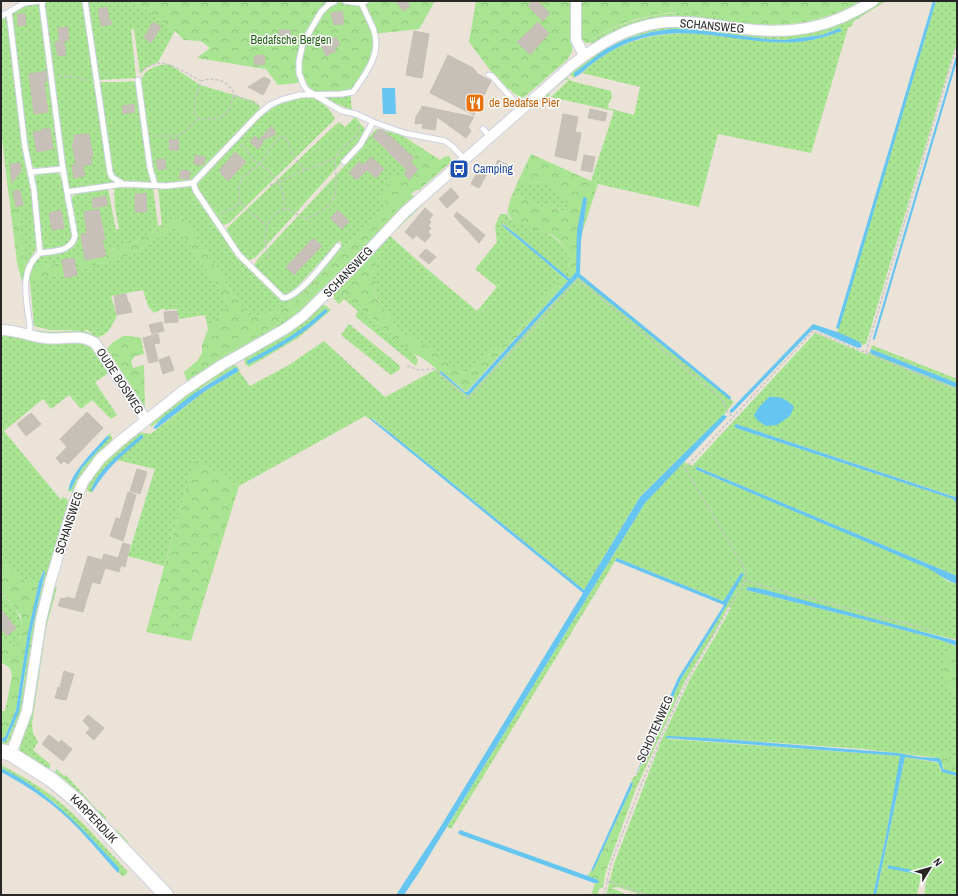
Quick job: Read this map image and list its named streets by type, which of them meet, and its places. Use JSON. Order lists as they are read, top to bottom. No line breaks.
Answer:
{"streets":{"street":["SCHANSWEG","OUDE BOSWEG","KARPERDIJK"],"path":["SCHOTENWEG"]},"crossings":[["SCHANSWEG","OUDE BOSWEG"],["SCHANSWEG","KARPERDIJK"]],"parks":["Bedafsche Bergen"],"places":{"restaurant":["de Bedafse Pier"],"bus stop":["Camping"]},"north":"top right"}
